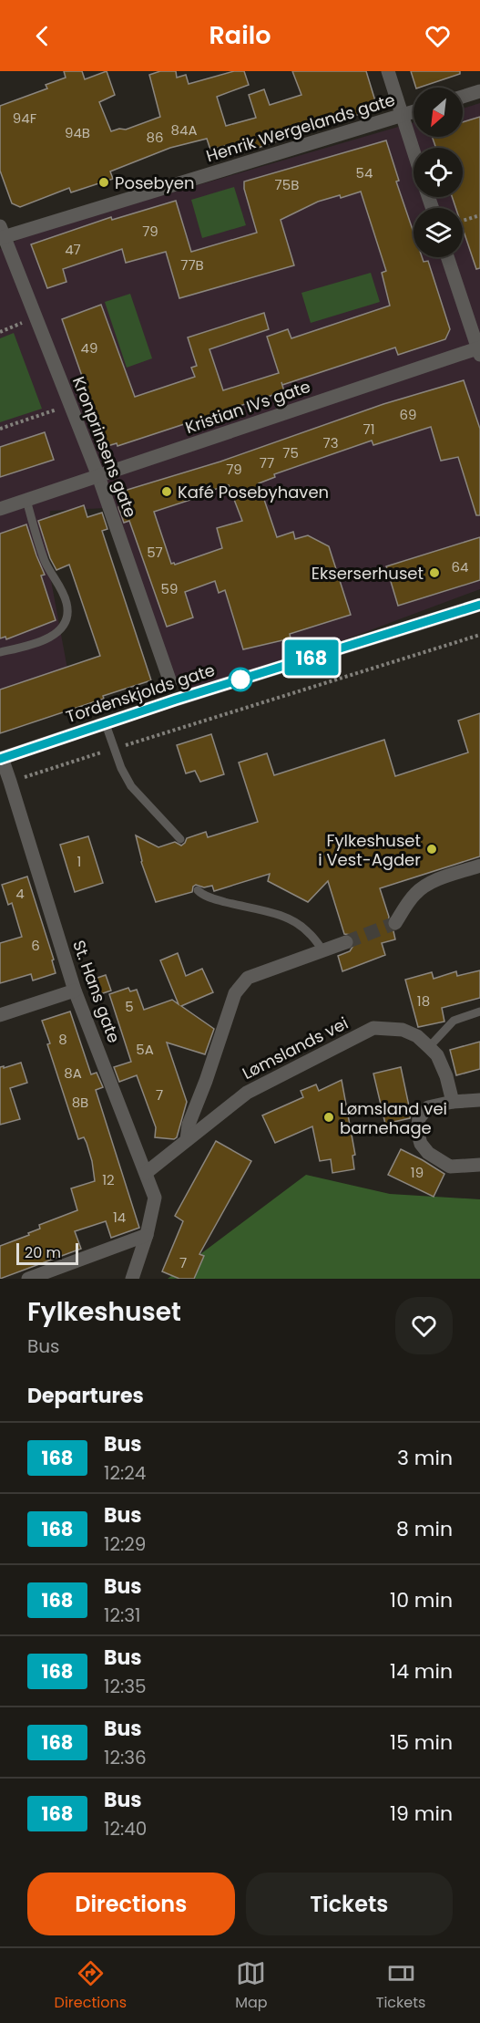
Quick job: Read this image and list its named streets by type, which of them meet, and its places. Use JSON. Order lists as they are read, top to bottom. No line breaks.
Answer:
{"streets":{"street":["Henrik Wergelands gate","Kristian IVs gate","Kronprinsens gate","Tordenskjolds gate","St. Hans gate","Lømslands vei"]},"crossings":[["Henrik Wergelands gate","Kronprinsens gate"],["Kristian IVs gate","Kronprinsens gate"],["Tordenskjolds gate","St. Hans gate"],["St. Hans gate","Lømslands vei"]],"places":["Posebyen","Kafé Posebyhaven","Ekserserhuset","Fylkeshuset i Vest-Agder","Lømsland vei barnehage"],"lines":["bus line 168"],"house_numbers":["94F","84A","94B","86","54","75B","79","47","77B","49","69","71","73","75","77","79","57","64","59","1","4","6","18","5","8","5A","8A","7","8B","19","12","14","7"],"scale_bar":"20 m","north":"bottom left","page":{"header":"Railo","on_map":"168","scale":"20 m","heading":[["Fylkeshuset","Bus"],"Departures"],"list":[{"mark":"168","name":"Bus","note":"12:24","value":"3 min"},{"mark":"168","name":"Bus","note":"12:29","value":"8 min"},{"mark":"168","name":"Bus","note":"12:31","value":"10 min"},{"mark":"168","name":"Bus","note":"12:35","value":"14 min"},{"mark":"168","name":"Bus","note":"12:36","value":"15 min"},{"mark":"168","name":"Bus","note":"12:40","value":"19 min"}],"buttons":["Directions","Tickets"],"tabs":["Directions","Map","Tickets"]}}
